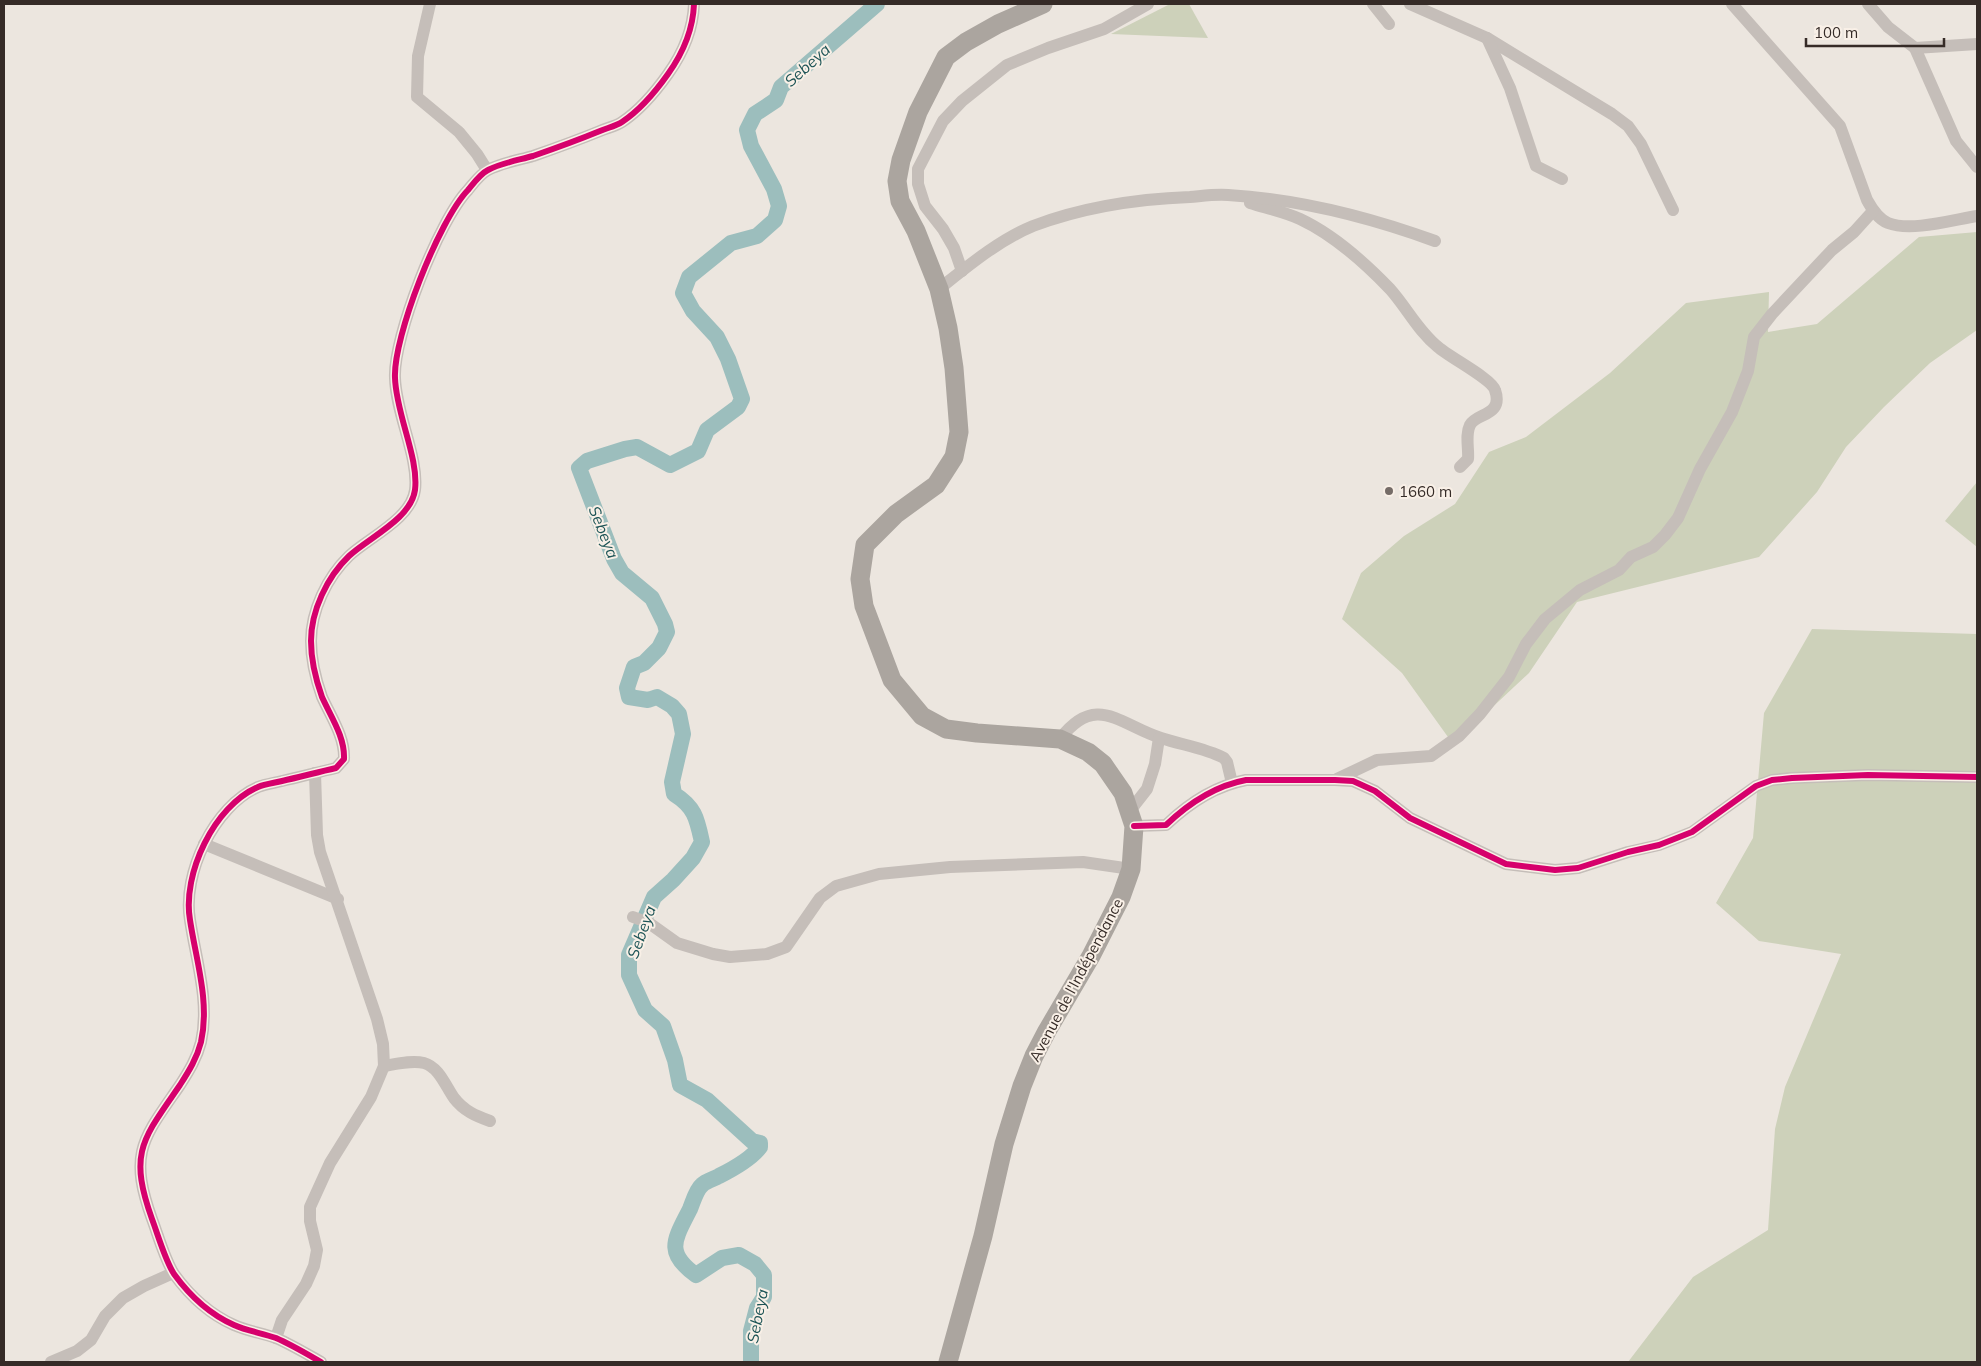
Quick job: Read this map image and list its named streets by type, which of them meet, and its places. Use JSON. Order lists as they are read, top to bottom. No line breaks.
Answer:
{"streets":{"highway":["Avenue de l'Indépendance"]},"water":["Sebeya"],"places":["1660 m"],"scale_bar":"100 m"}
